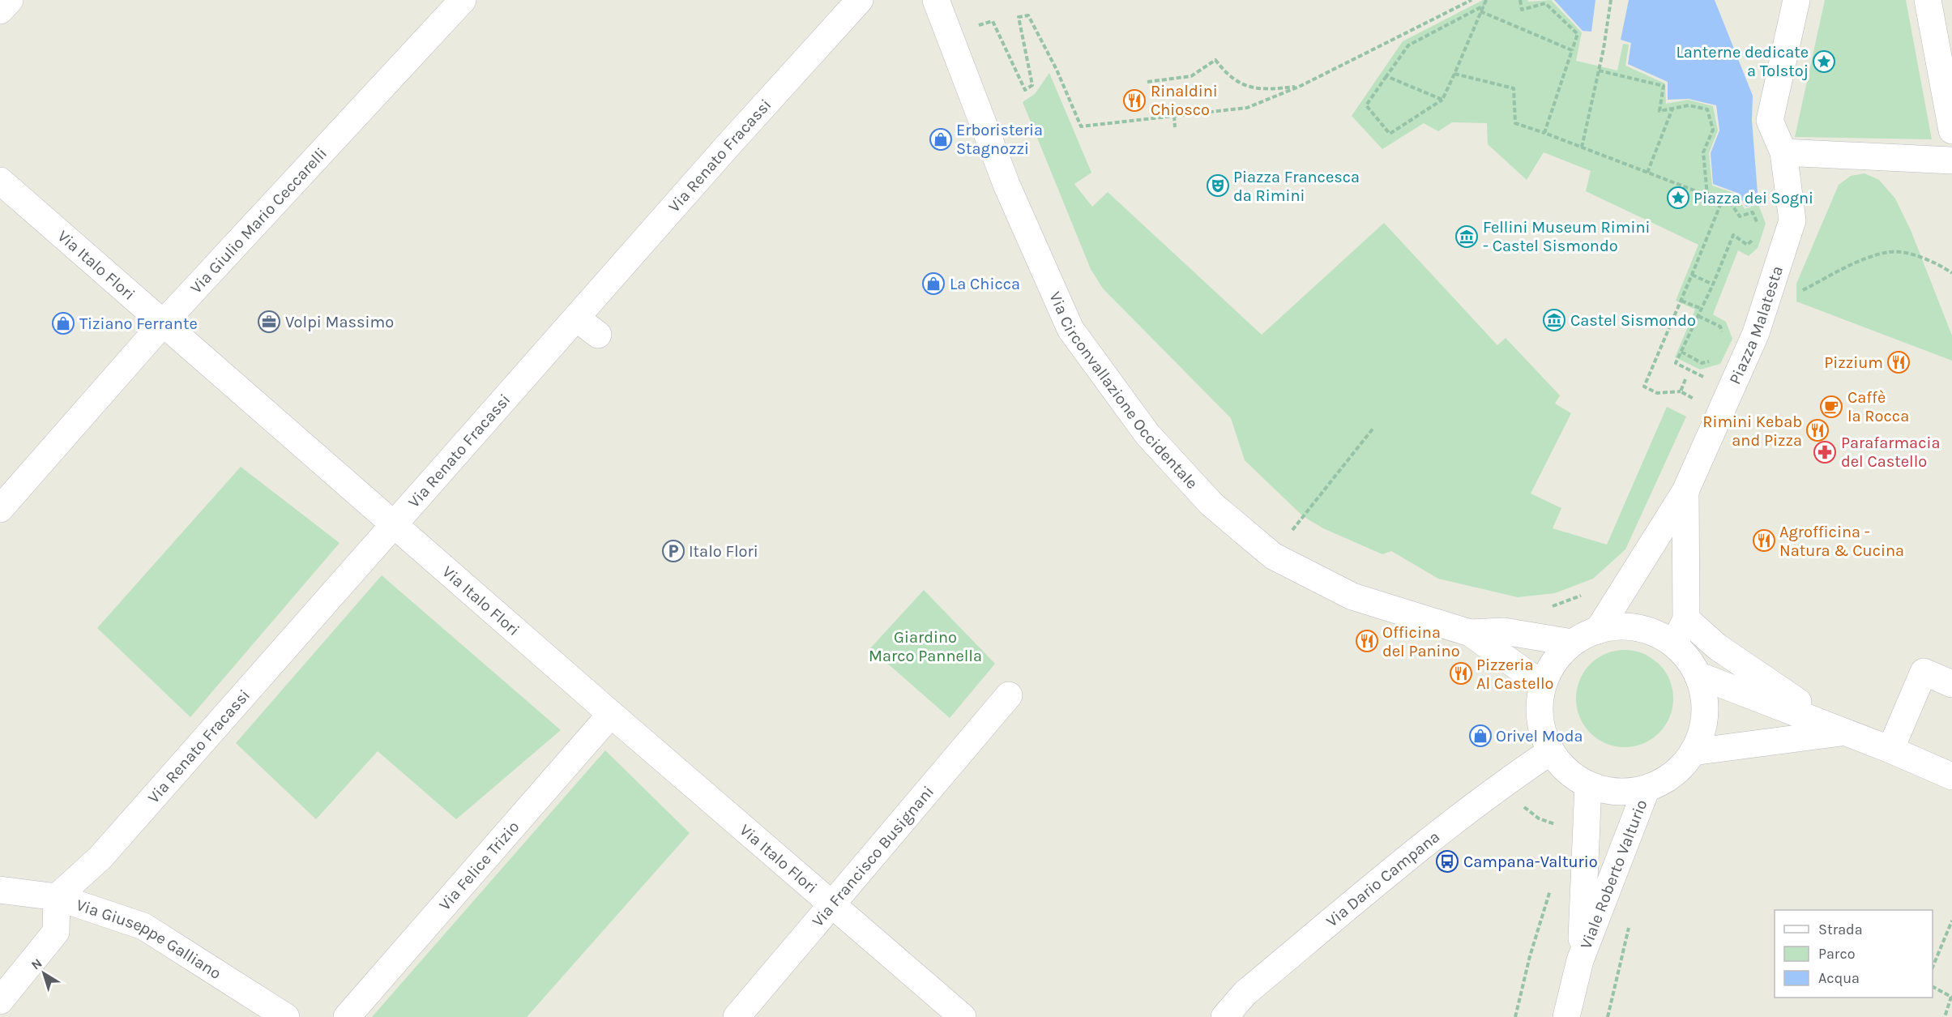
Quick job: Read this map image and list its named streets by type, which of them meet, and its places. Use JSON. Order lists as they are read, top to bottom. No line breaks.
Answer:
{"streets":{"street":["Via Renato Fracassi","Via Giulio Mario Ceccarelli","Via Italo Flori","Piazza Malatesta","Via Circonvallazione Occidentale","Via Francisco Busignani","Via Felice Trizio","Viale Roberto Valturio","Via Dario Campana","Via Giuseppe Galliano"]},"crossings":[["Via Renato Fracassi","Via Italo Flori"],["Via Renato Fracassi","Via Giuseppe Galliano"],["Via Giulio Mario Ceccarelli","Via Italo Flori"],["Via Italo Flori","Via Francisco Busignani"],["Via Italo Flori","Via Felice Trizio"],["Piazza Malatesta","Via Circonvallazione Occidentale"],["Piazza Malatesta","Viale Roberto Valturio"],["Piazza Malatesta","Via Dario Campana"],["Via Circonvallazione Occidentale","Viale Roberto Valturio"],["Via Circonvallazione Occidentale","Via Dario Campana"],["Viale Roberto Valturio","Via Dario Campana"]],"parks":["Giardino Marco Pannella"],"places":{"place":["Lanterne dedicate a Tolstoj","Piazza dei Sogni"],"restaurant":["Rinaldini Chiosco","Pizzium","Rimini Kebab and Pizza","Agrofficina - Natura & Cucina","Officina del Panino","Pizzeria Al Castello"],"shop":["Erboristeria Stagnozzi","La Chicca","Tiziano Ferrante","Orivel Moda"],"theatre":["Piazza Francesca da Rimini"],"museum":["Fellini Museum Rimini - Castel Sismondo","Castel Sismondo"],"office":["Volpi Massimo"],"cafe":["Caffè la Rocca"],"pharmacy":["Parafarmacia del Castello"],"parking":["Italo Flori"],"bus stop":["Campana-Valturio"]},"legend":["Strada","Parco","Acqua"],"north":"top left"}
